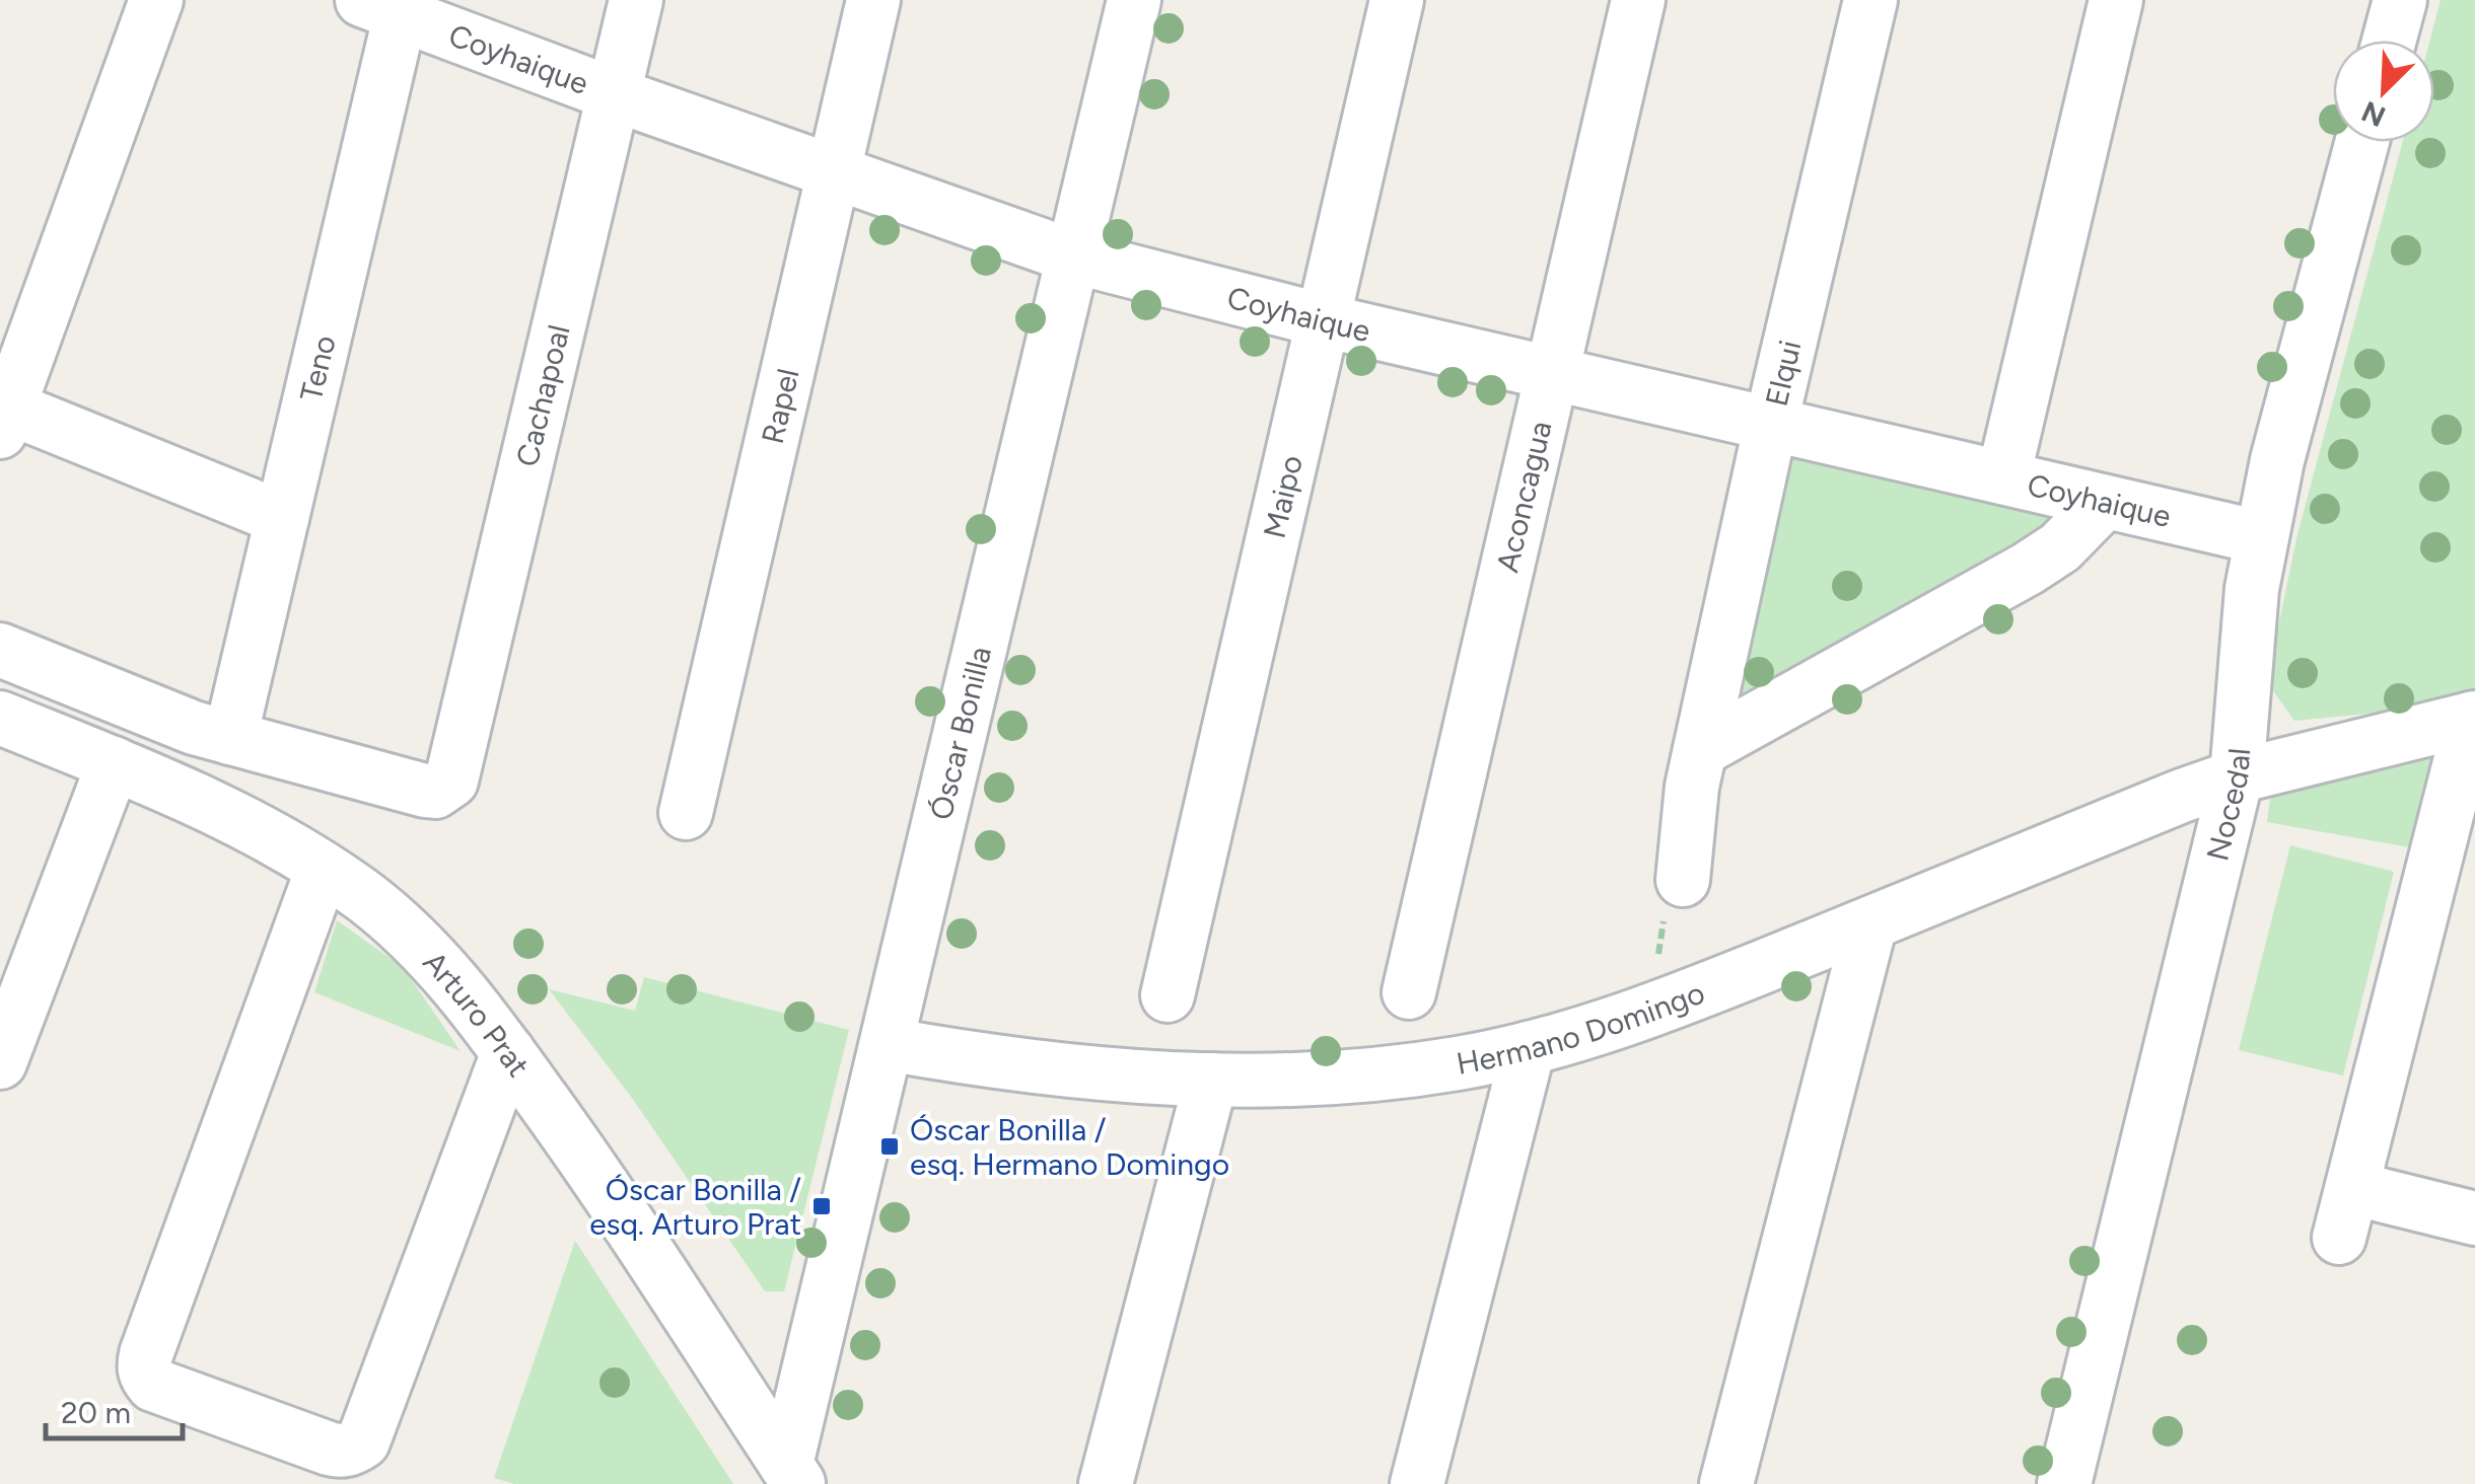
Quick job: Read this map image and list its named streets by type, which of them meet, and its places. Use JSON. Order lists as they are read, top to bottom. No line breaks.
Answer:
{"streets":{"street":["Coyhaique","Teno","Elqui","Cachapoal","Rapel","Aconcagua","Maipo","Óscar Bonilla","Nocedal","Arturo Prat","Hermano Domingo"]},"crossings":[["Coyhaique","Teno"],["Coyhaique","Elqui"],["Coyhaique","Cachapoal"],["Coyhaique","Rapel"],["Coyhaique","Aconcagua"],["Coyhaique","Maipo"],["Coyhaique","Óscar Bonilla"],["Coyhaique","Nocedal"],["Teno","Cachapoal"],["Óscar Bonilla","Arturo Prat"],["Óscar Bonilla","Hermano Domingo"],["Nocedal","Hermano Domingo"]],"places":{"transit":["Óscar Bonilla / esq. Hermano Domingo","Óscar Bonilla / esq. Arturo Prat"]},"scale_bar":"20 m","north":"bottom left"}
